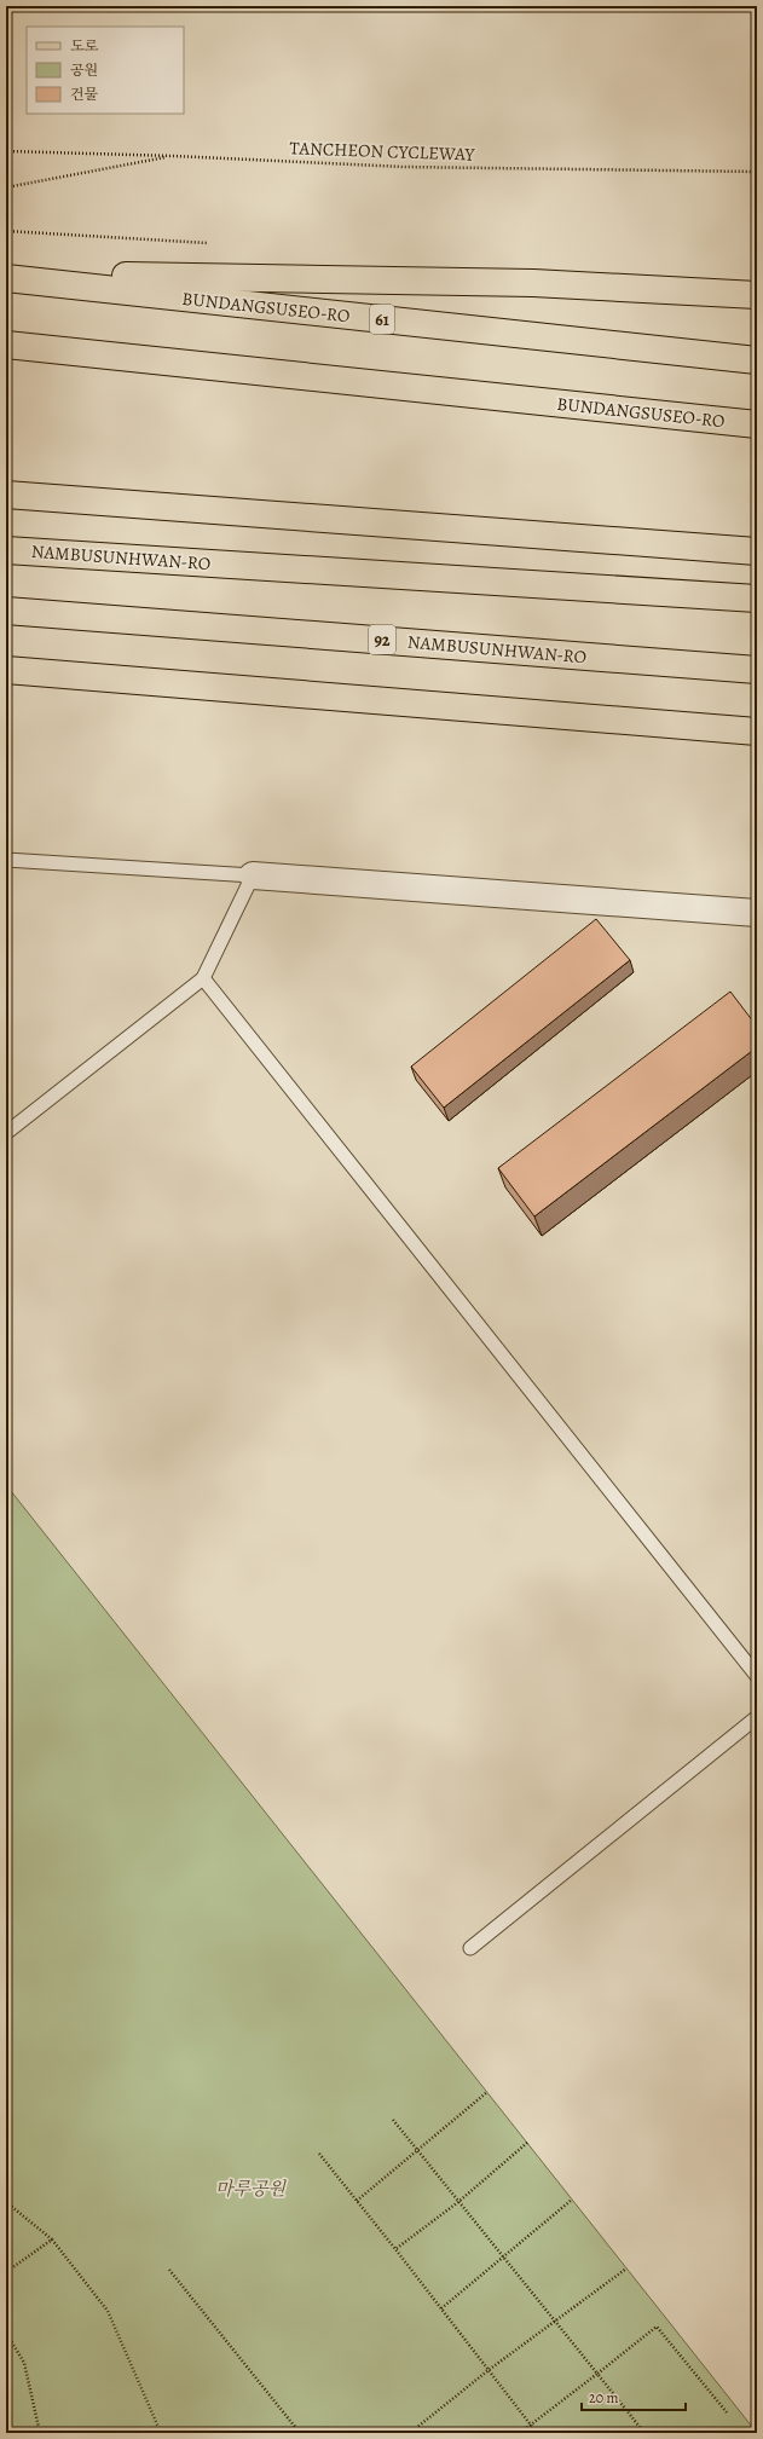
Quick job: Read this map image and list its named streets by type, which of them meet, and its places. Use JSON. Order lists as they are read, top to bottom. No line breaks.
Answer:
{"streets":{"main road":["BUNDANGSUSEO-RO","61","NAMBUSUNHWAN-RO","92"],"path":["TANCHEON CYCLEWAY"]},"parks":["마루공원"],"legend":["도로","공원","건물"],"scale_bar":"20 m"}
